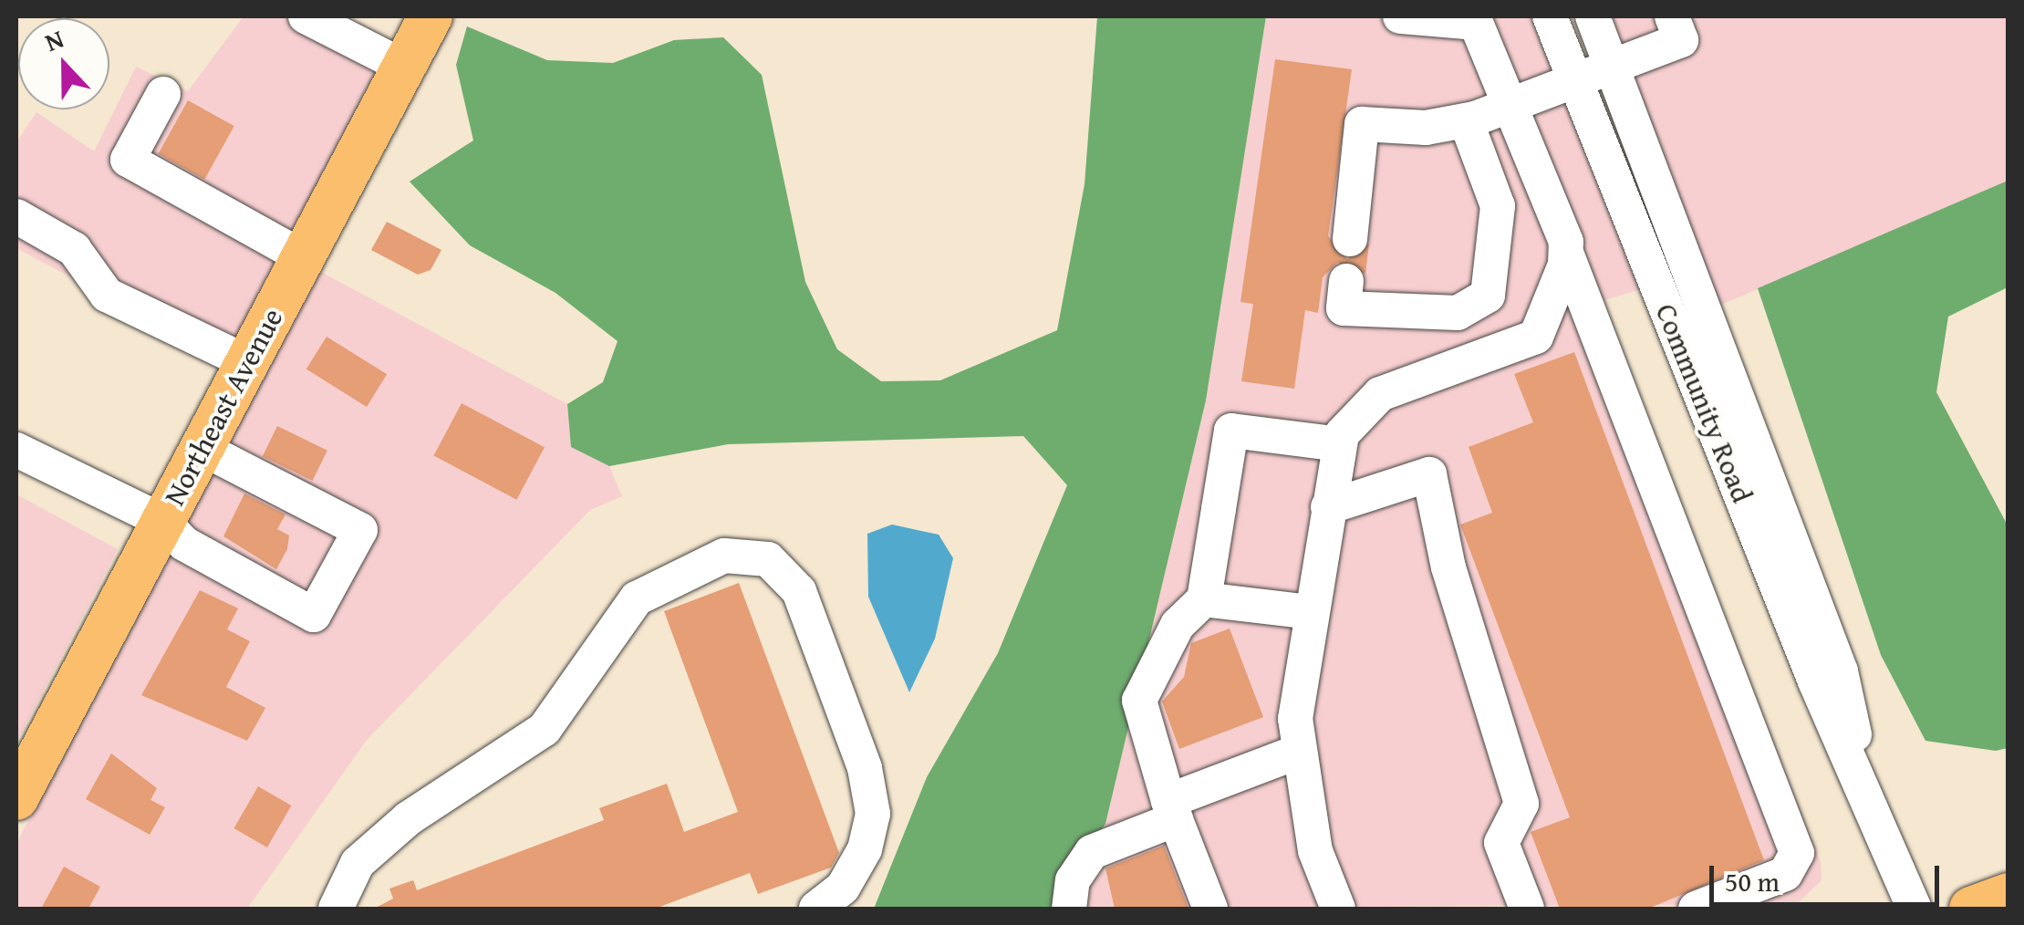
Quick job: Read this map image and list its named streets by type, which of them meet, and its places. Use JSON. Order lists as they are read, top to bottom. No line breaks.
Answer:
{"streets":{"main road":["Northeast Avenue"],"street":["Community Road"]},"scale_bar":"50 m","north":"top"}
